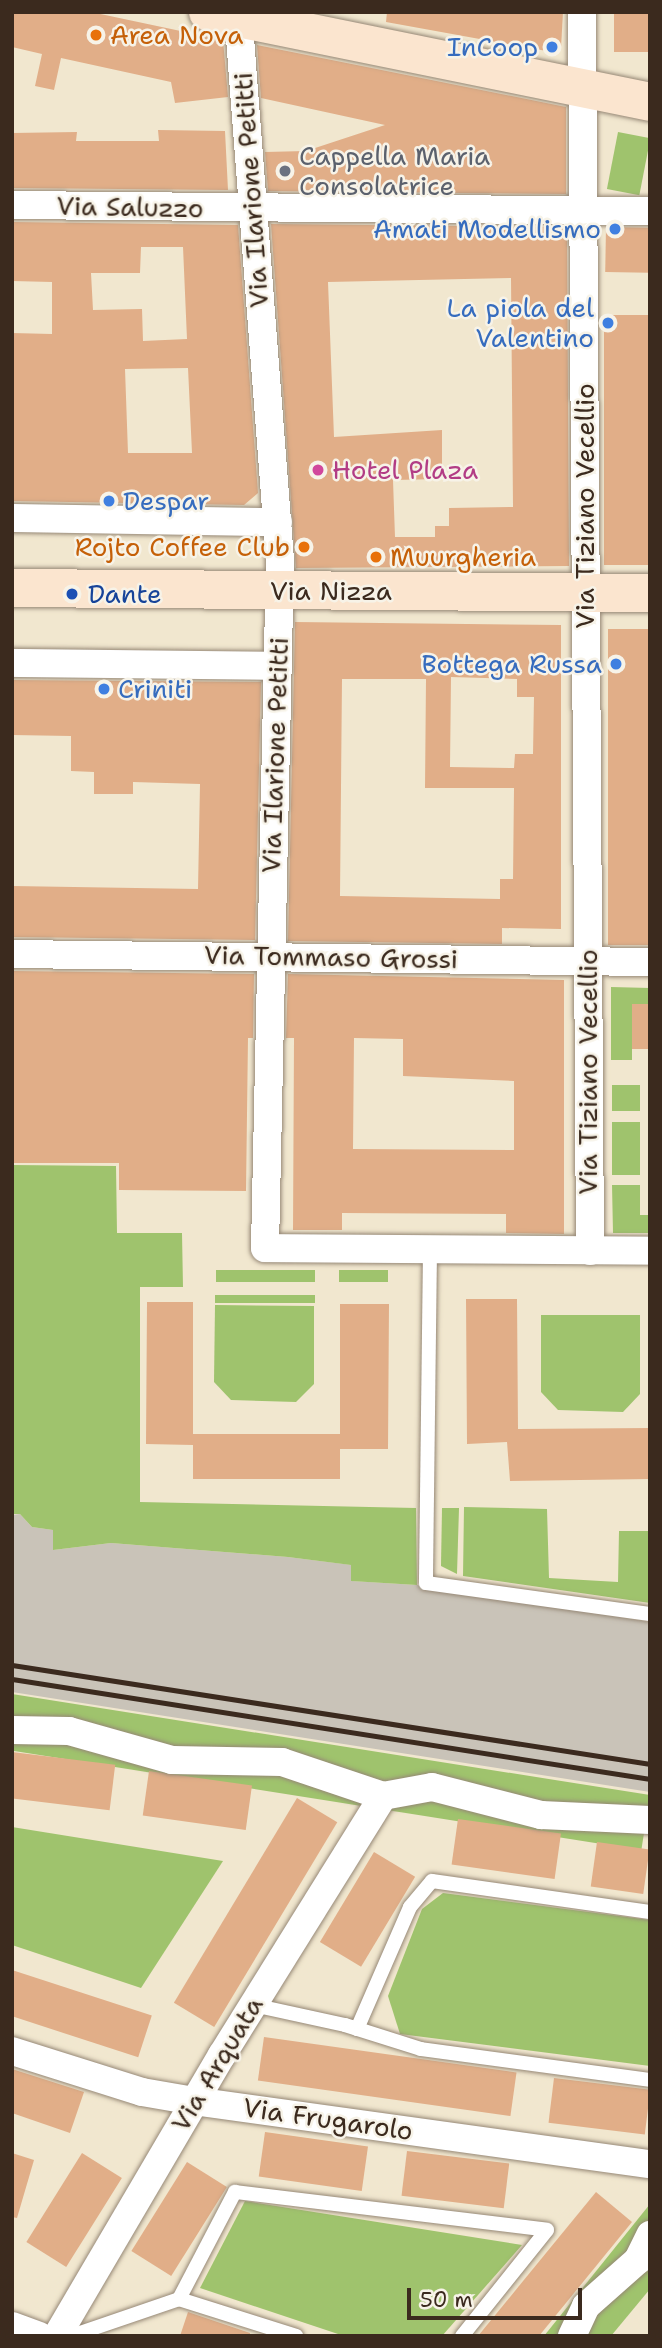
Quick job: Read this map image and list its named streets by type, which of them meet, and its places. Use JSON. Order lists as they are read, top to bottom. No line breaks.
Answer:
{"streets":{"street":["Via Ilarione Petitti","Via Saluzzo","Via Tiziano Vecellio","Via Nizza","Via Tommaso Grossi","Via Arquata","Via Frugarolo"]},"crossings":[["Via Ilarione Petitti","Via Saluzzo"],["Via Ilarione Petitti","Via Nizza"],["Via Ilarione Petitti","Via Tommaso Grossi"],["Via Saluzzo","Via Tiziano Vecellio"],["Via Tiziano Vecellio","Via Nizza"],["Via Tiziano Vecellio","Via Tommaso Grossi"],["Via Arquata","Via Frugarolo"]],"places":["Area Nova","InCoop","Cappella Maria Consolatrice","Amati Modellismo","La piola del Valentino","Hotel Plaza","Despar","Rojto Coffee Club","Muurgheria","Dante","Bottega Russa","Criniti"],"scale_bar":"50 m"}
